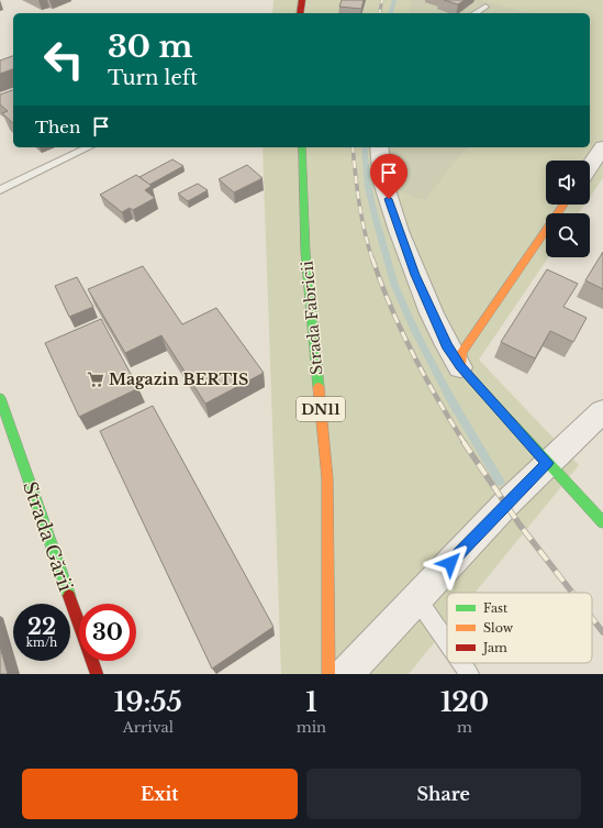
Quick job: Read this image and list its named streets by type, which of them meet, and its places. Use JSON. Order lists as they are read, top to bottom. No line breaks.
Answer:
{"streets":{"main road":["Strada Fabricii","DN11","Strada Gării"]},"places":{"supermarket":["Magazin BERTIS"]},"legend":["Fast","Slow","Jam"],"page":{"turn":["30 m","Turn left"],"then":"Then","speed":"22 km/h","limit":"30","eta":["19:55","Arrival","1","min","120","m"],"buttons":["Exit","Share"]}}
